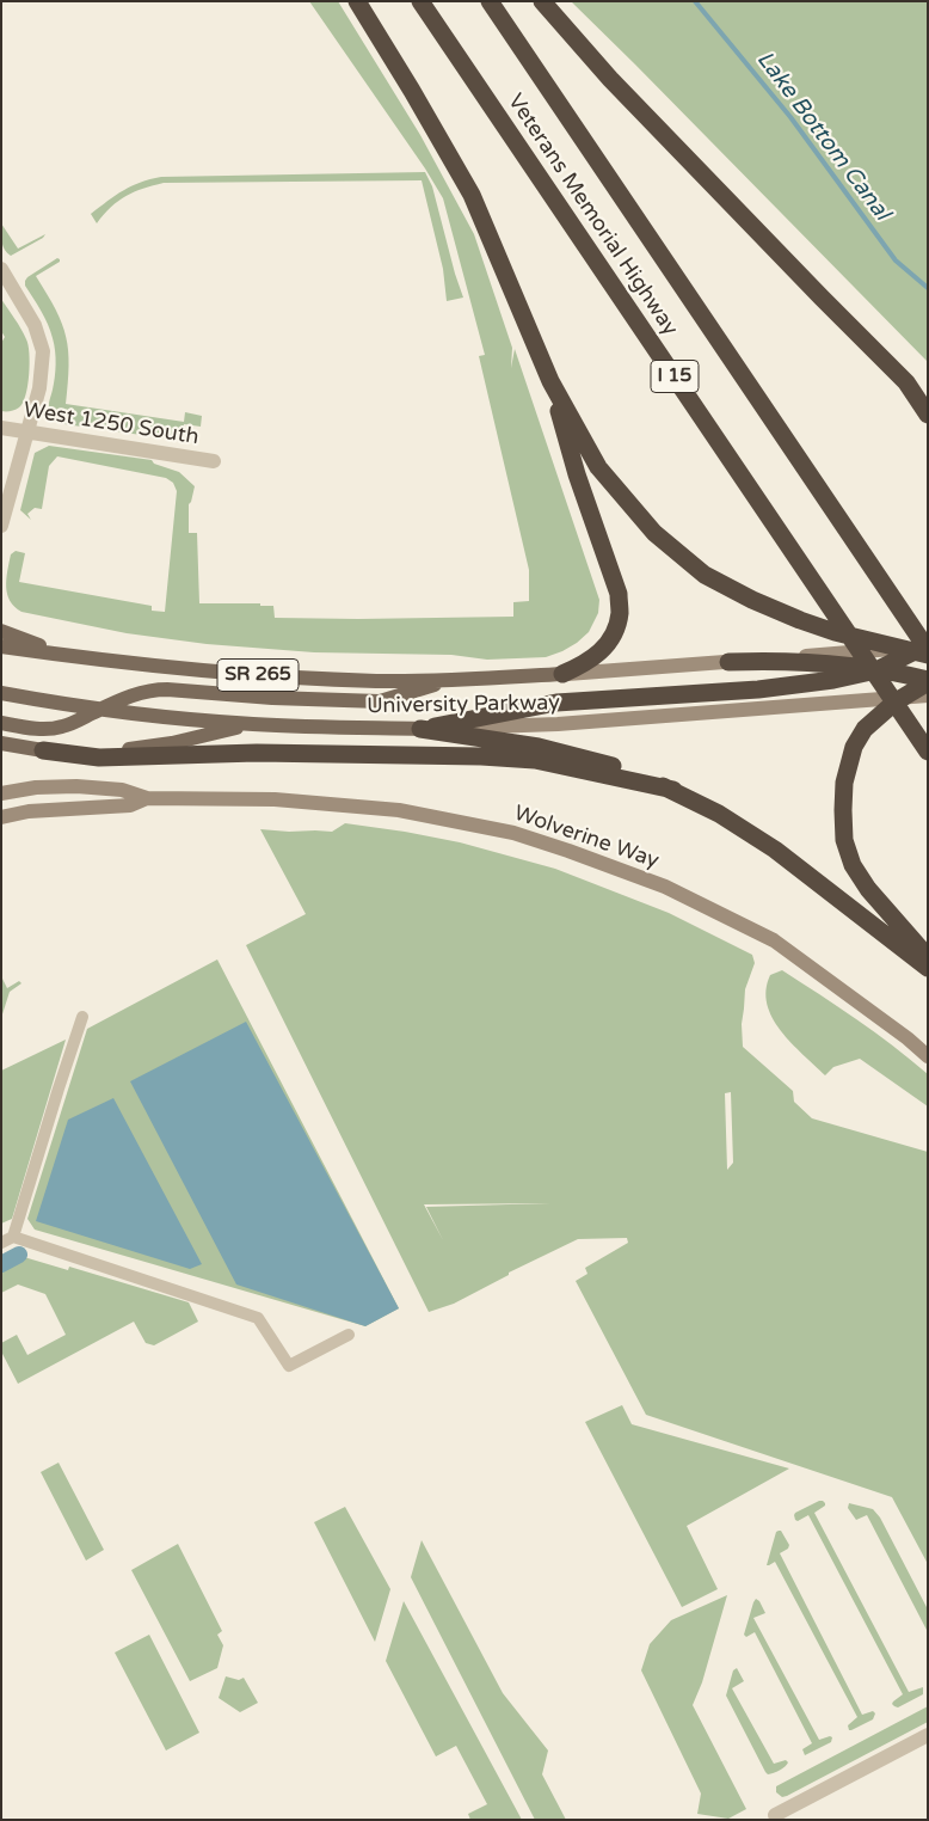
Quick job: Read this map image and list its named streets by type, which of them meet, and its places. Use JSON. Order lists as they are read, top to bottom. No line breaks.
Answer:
{"streets":{"highway":["Veterans Memorial Highway","I 15"],"main road":["SR 265","University Parkway","Wolverine Way"],"street":["West 1250 South"]},"water":["Lake Bottom Canal"]}
